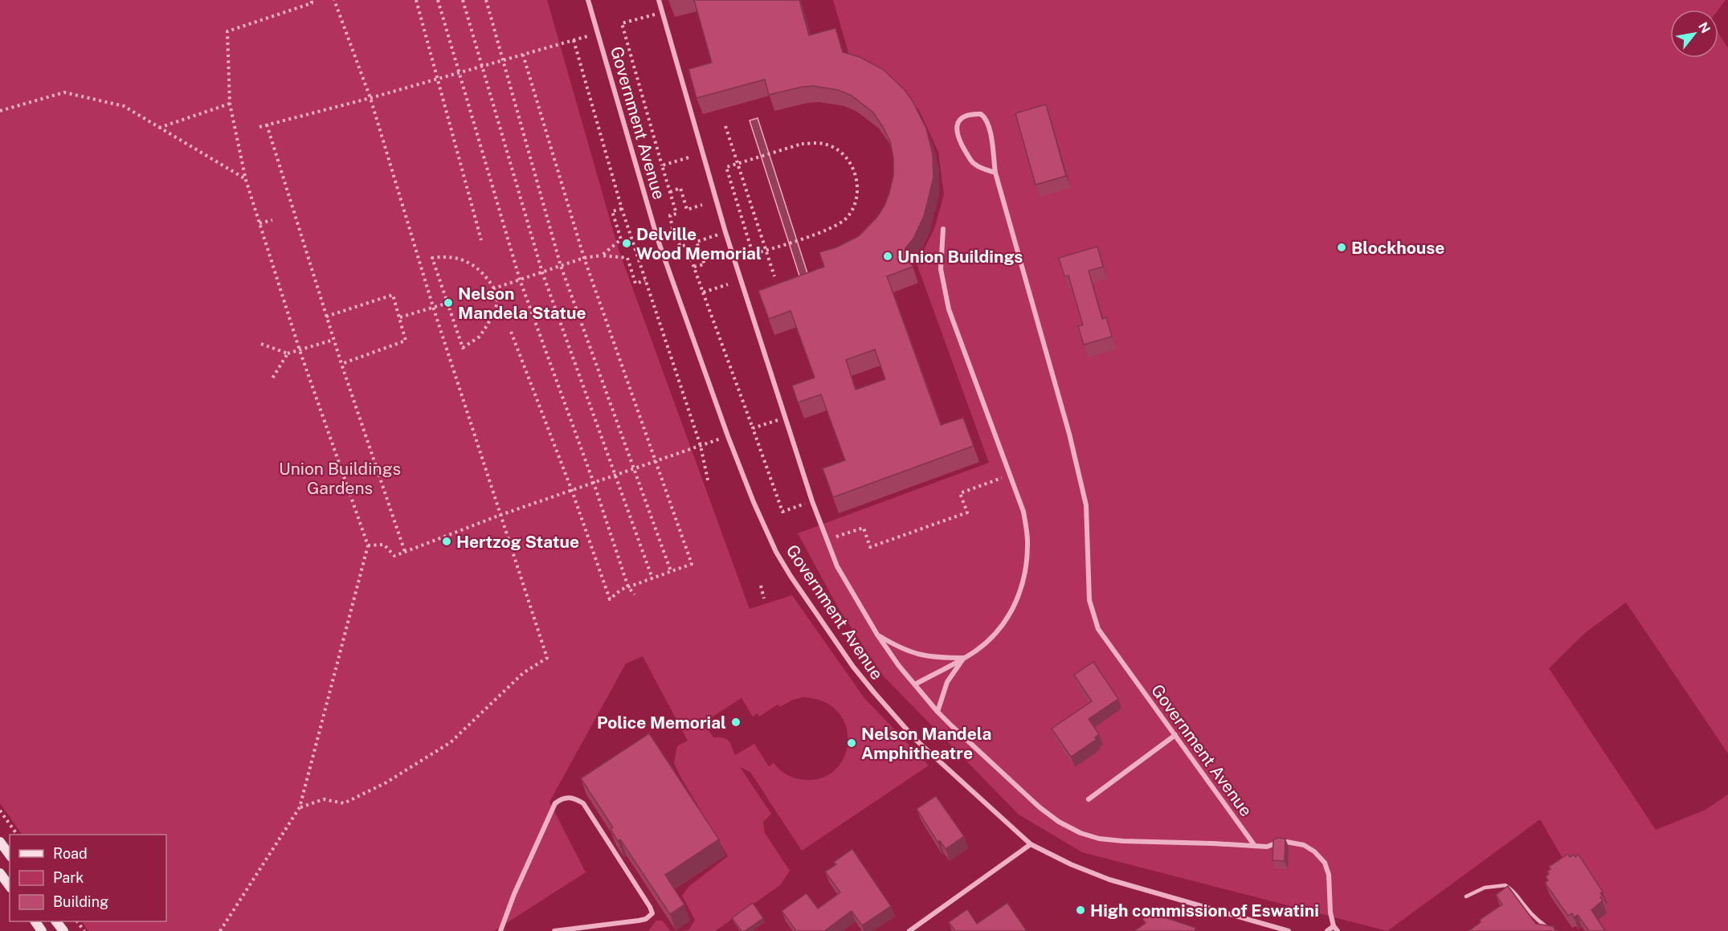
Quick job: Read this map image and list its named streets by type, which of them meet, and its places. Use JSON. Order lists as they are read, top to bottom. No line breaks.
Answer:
{"streets":{"street":["Government Avenue"]},"parks":["Union Buildings Gardens"],"places":["Delville Wood Memorial","Blockhouse","Union Buildings","Nelson Mandela Statue","Hertzog Statue","Police Memorial","Nelson Mandela Amphitheatre","High commission of Eswatini"],"legend":["Road","Park","Building"],"north":"top right"}
